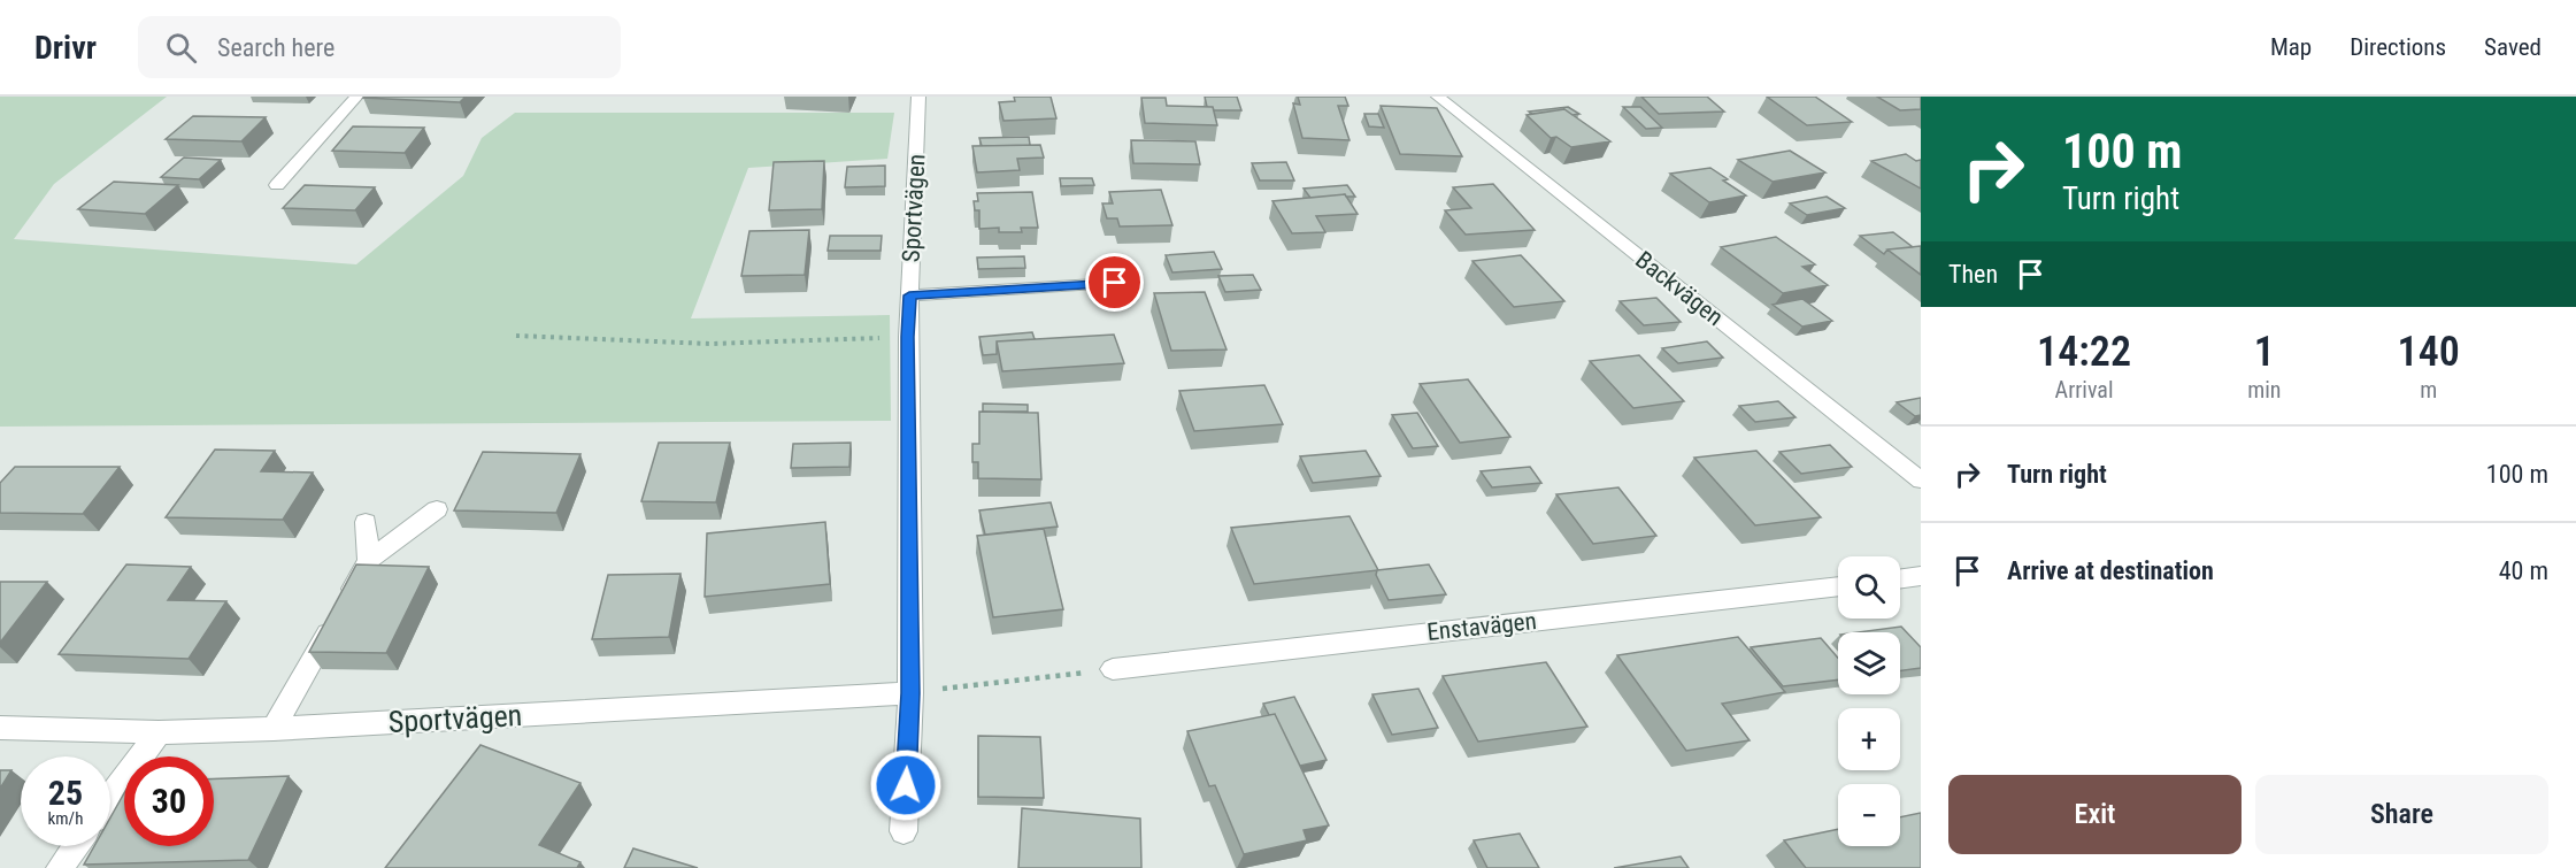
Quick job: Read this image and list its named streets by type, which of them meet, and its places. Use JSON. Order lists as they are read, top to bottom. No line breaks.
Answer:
{"streets":{"street":["Sportvägen","Backvägen","Enstavägen"]},"page":{"header":"Drivr","search":"Search here","nav":["Map","Directions","Saved"],"turn":["100 m","Turn right"],"then":"Then","eta":["14:22","Arrival","1","min","140","m"],"list":[{"name":"Turn right","value":"100 m"},{"name":"Arrive at destination","value":"40 m"}],"map_buttons":["+","−"],"speed":"25 km/h","limit":"30","buttons":["Exit","Share"]}}
